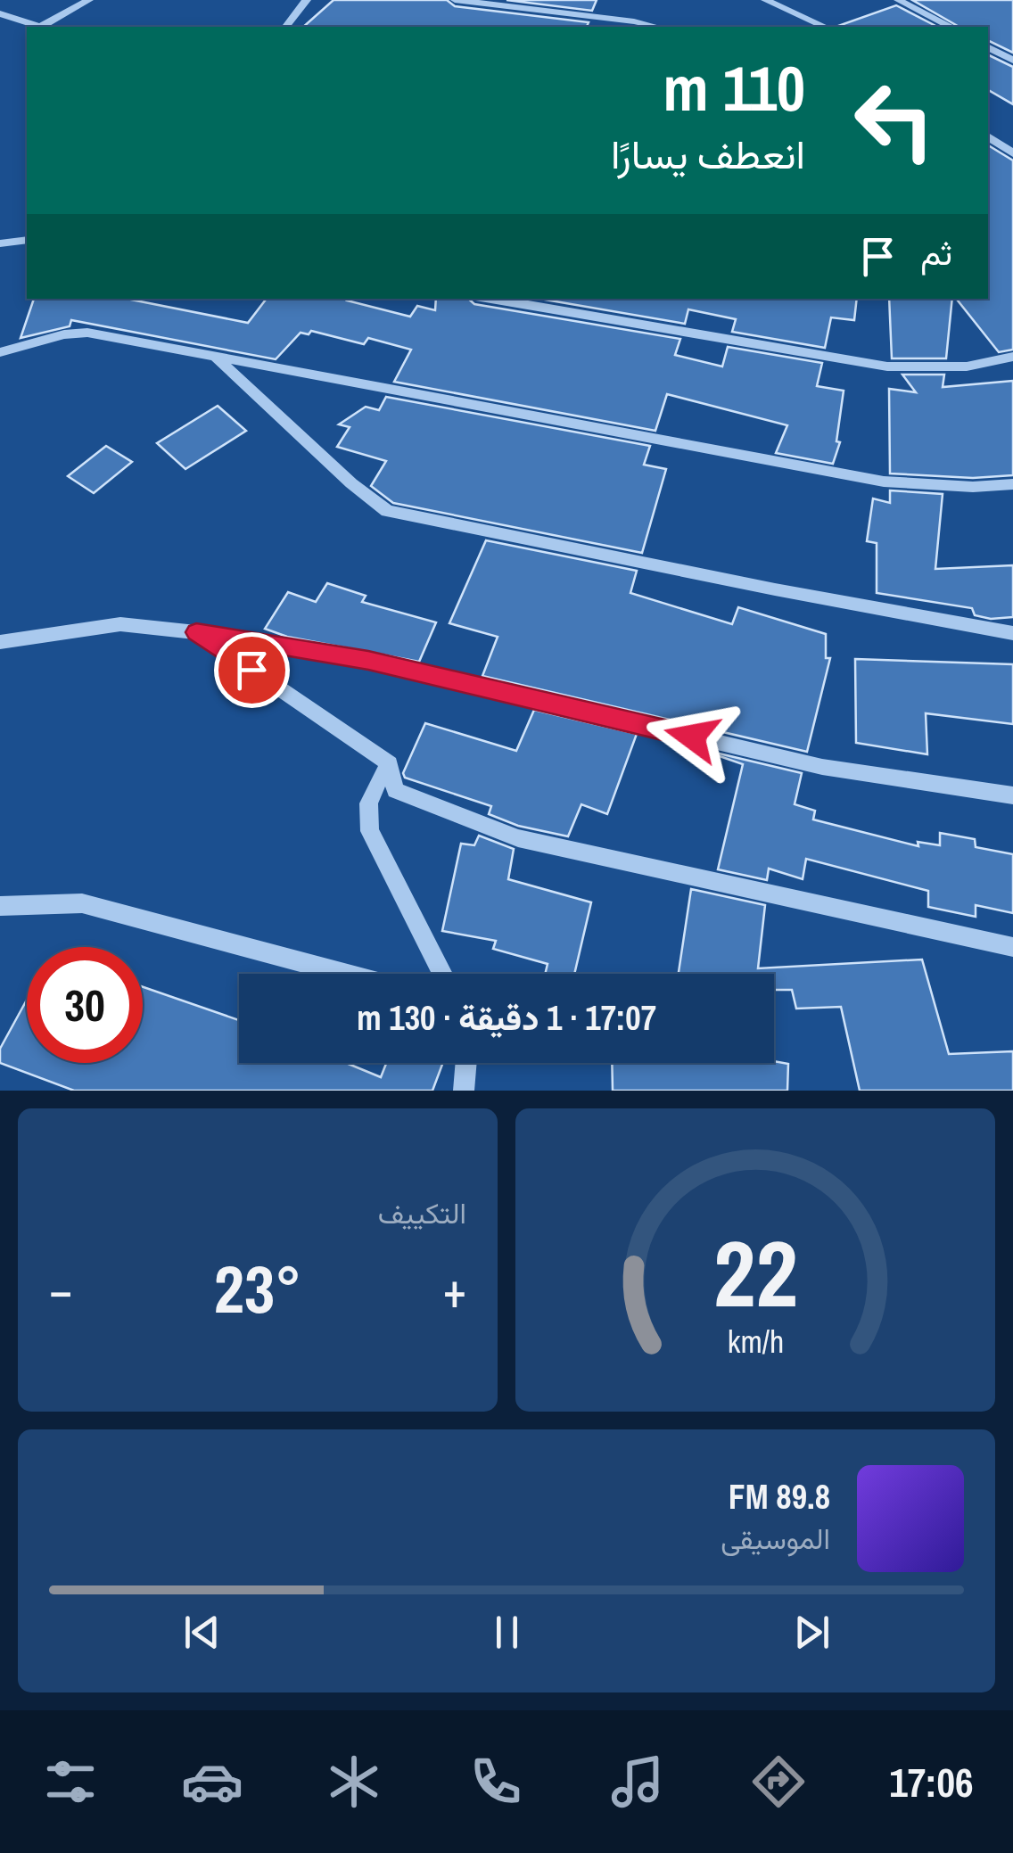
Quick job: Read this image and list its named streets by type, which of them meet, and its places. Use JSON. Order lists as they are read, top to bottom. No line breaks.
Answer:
{"page":{"turn":["110 m","انعطف يسارًا"],"then":"ثم","limit":"30","trip":"17:07 · 1 دقيقة · 130 m","tile":"التكييف","heat":["−","23°","+"],"song":["89.8 FM","الموسيقى"],"tabs":"17:06","gauge":["22","km/h"]}}
